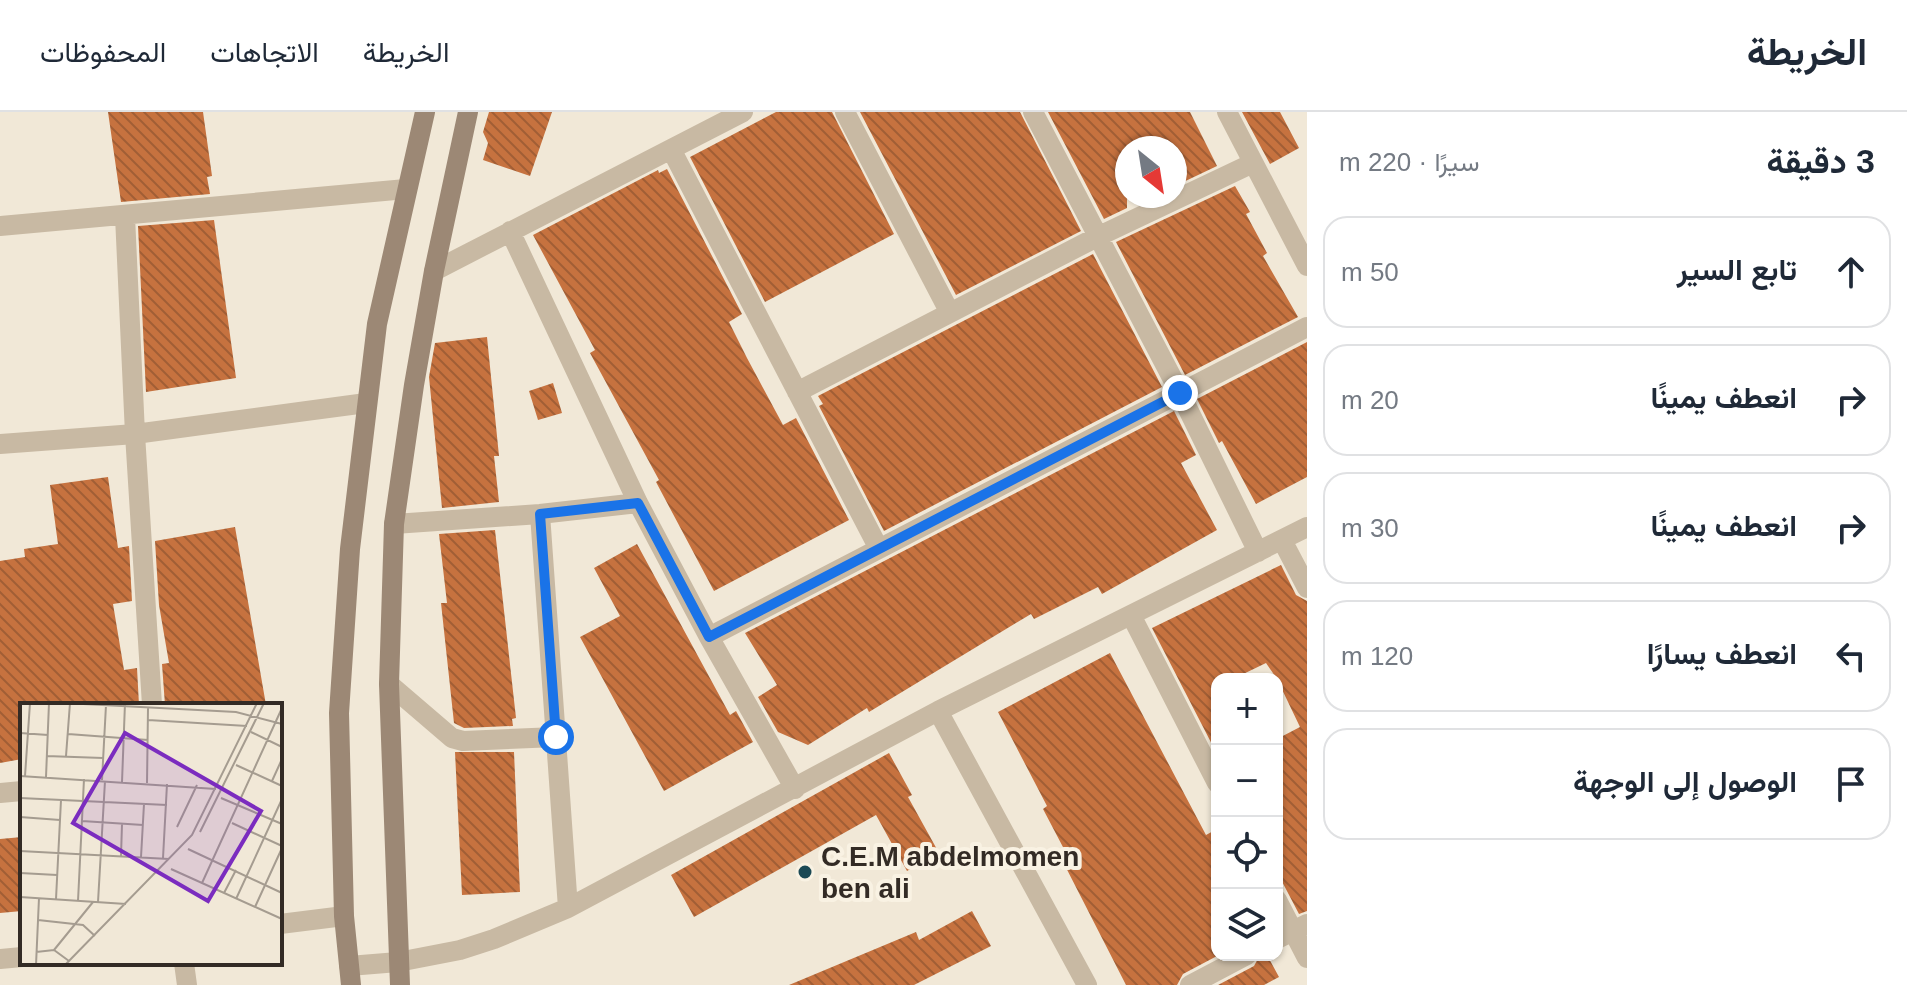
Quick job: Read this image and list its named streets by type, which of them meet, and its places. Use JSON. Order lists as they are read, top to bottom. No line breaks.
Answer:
{"places":["C.E.M abdelmomen ben ali"],"north":"bottom right","page":{"header":"الخريطة","nav":["الخريطة","الاتجاهات","المحفوظات"],"heading":["3 دقيقة","سيرًا · 220 m"],"list":[["تابع السير","50 m"],["انعطف يمينًا","20 m"],["انعطف يمينًا","30 m"],["انعطف يسارًا","120 m"],"الوصول إلى الوجهة"],"map_buttons":["+","−"]}}
